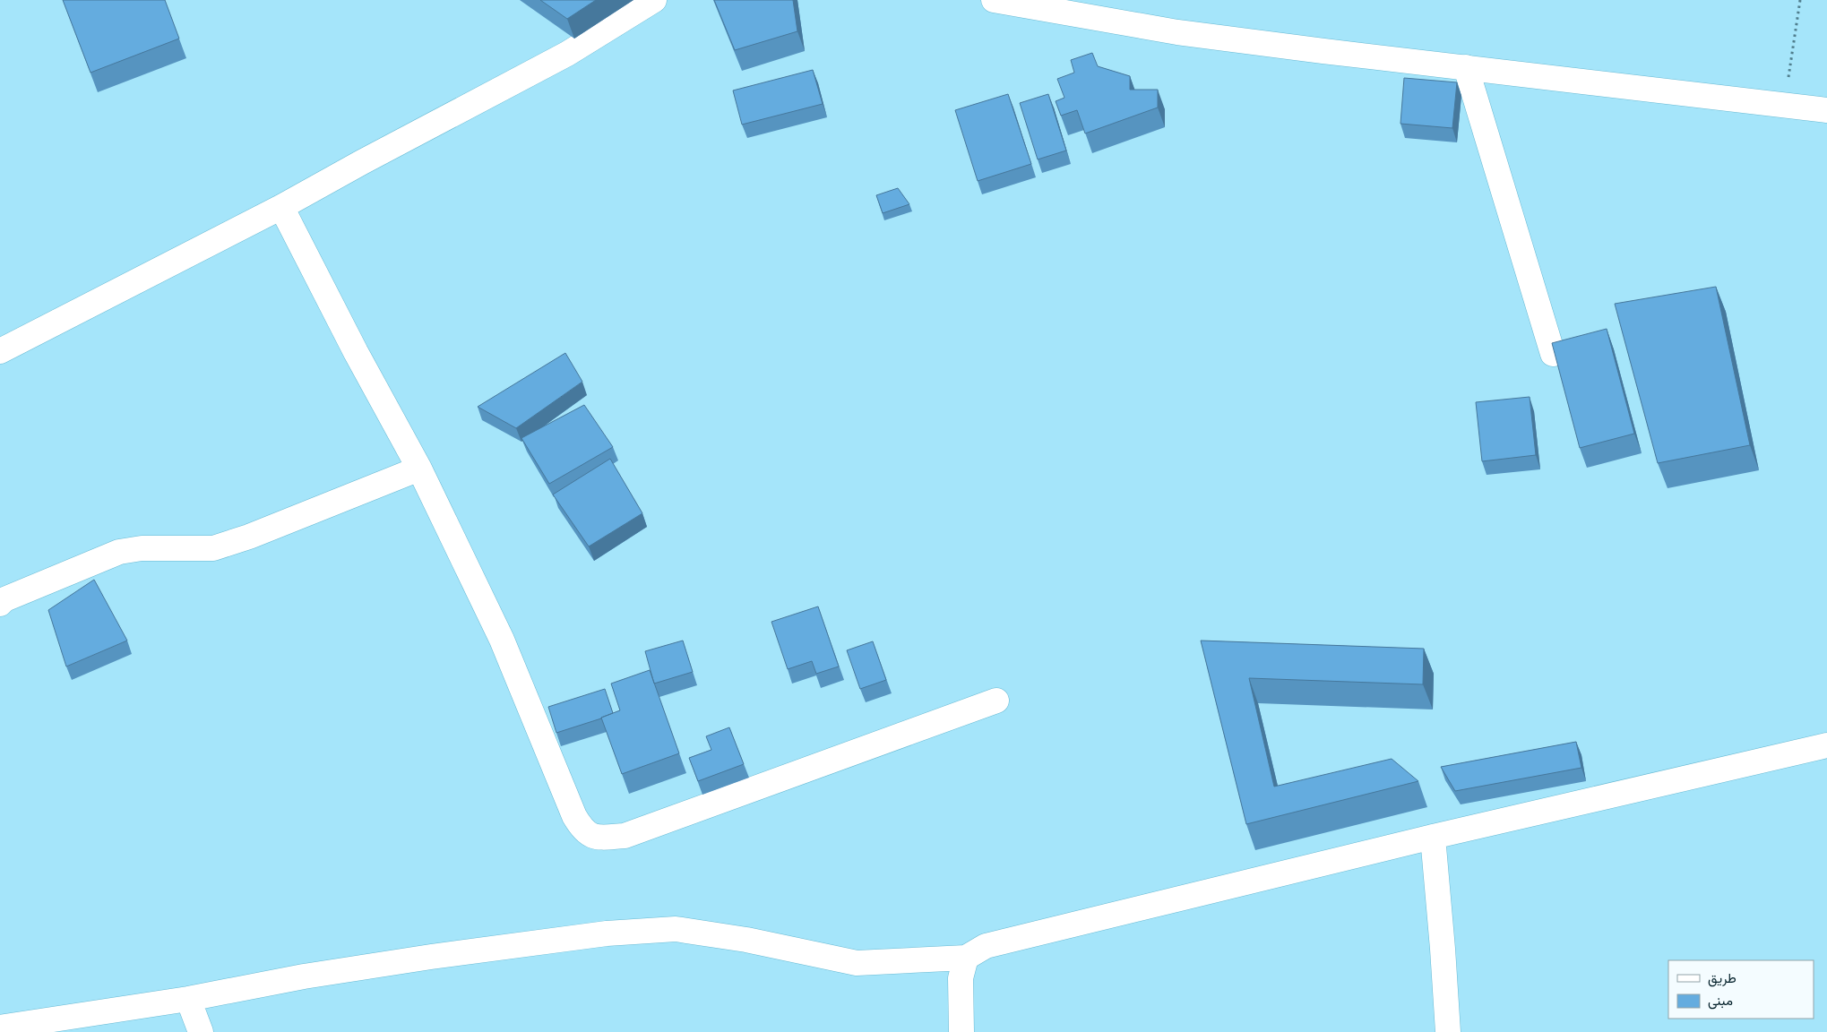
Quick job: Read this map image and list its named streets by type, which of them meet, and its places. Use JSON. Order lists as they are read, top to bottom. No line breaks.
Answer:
{"legend":["طريق","مبنى"]}
